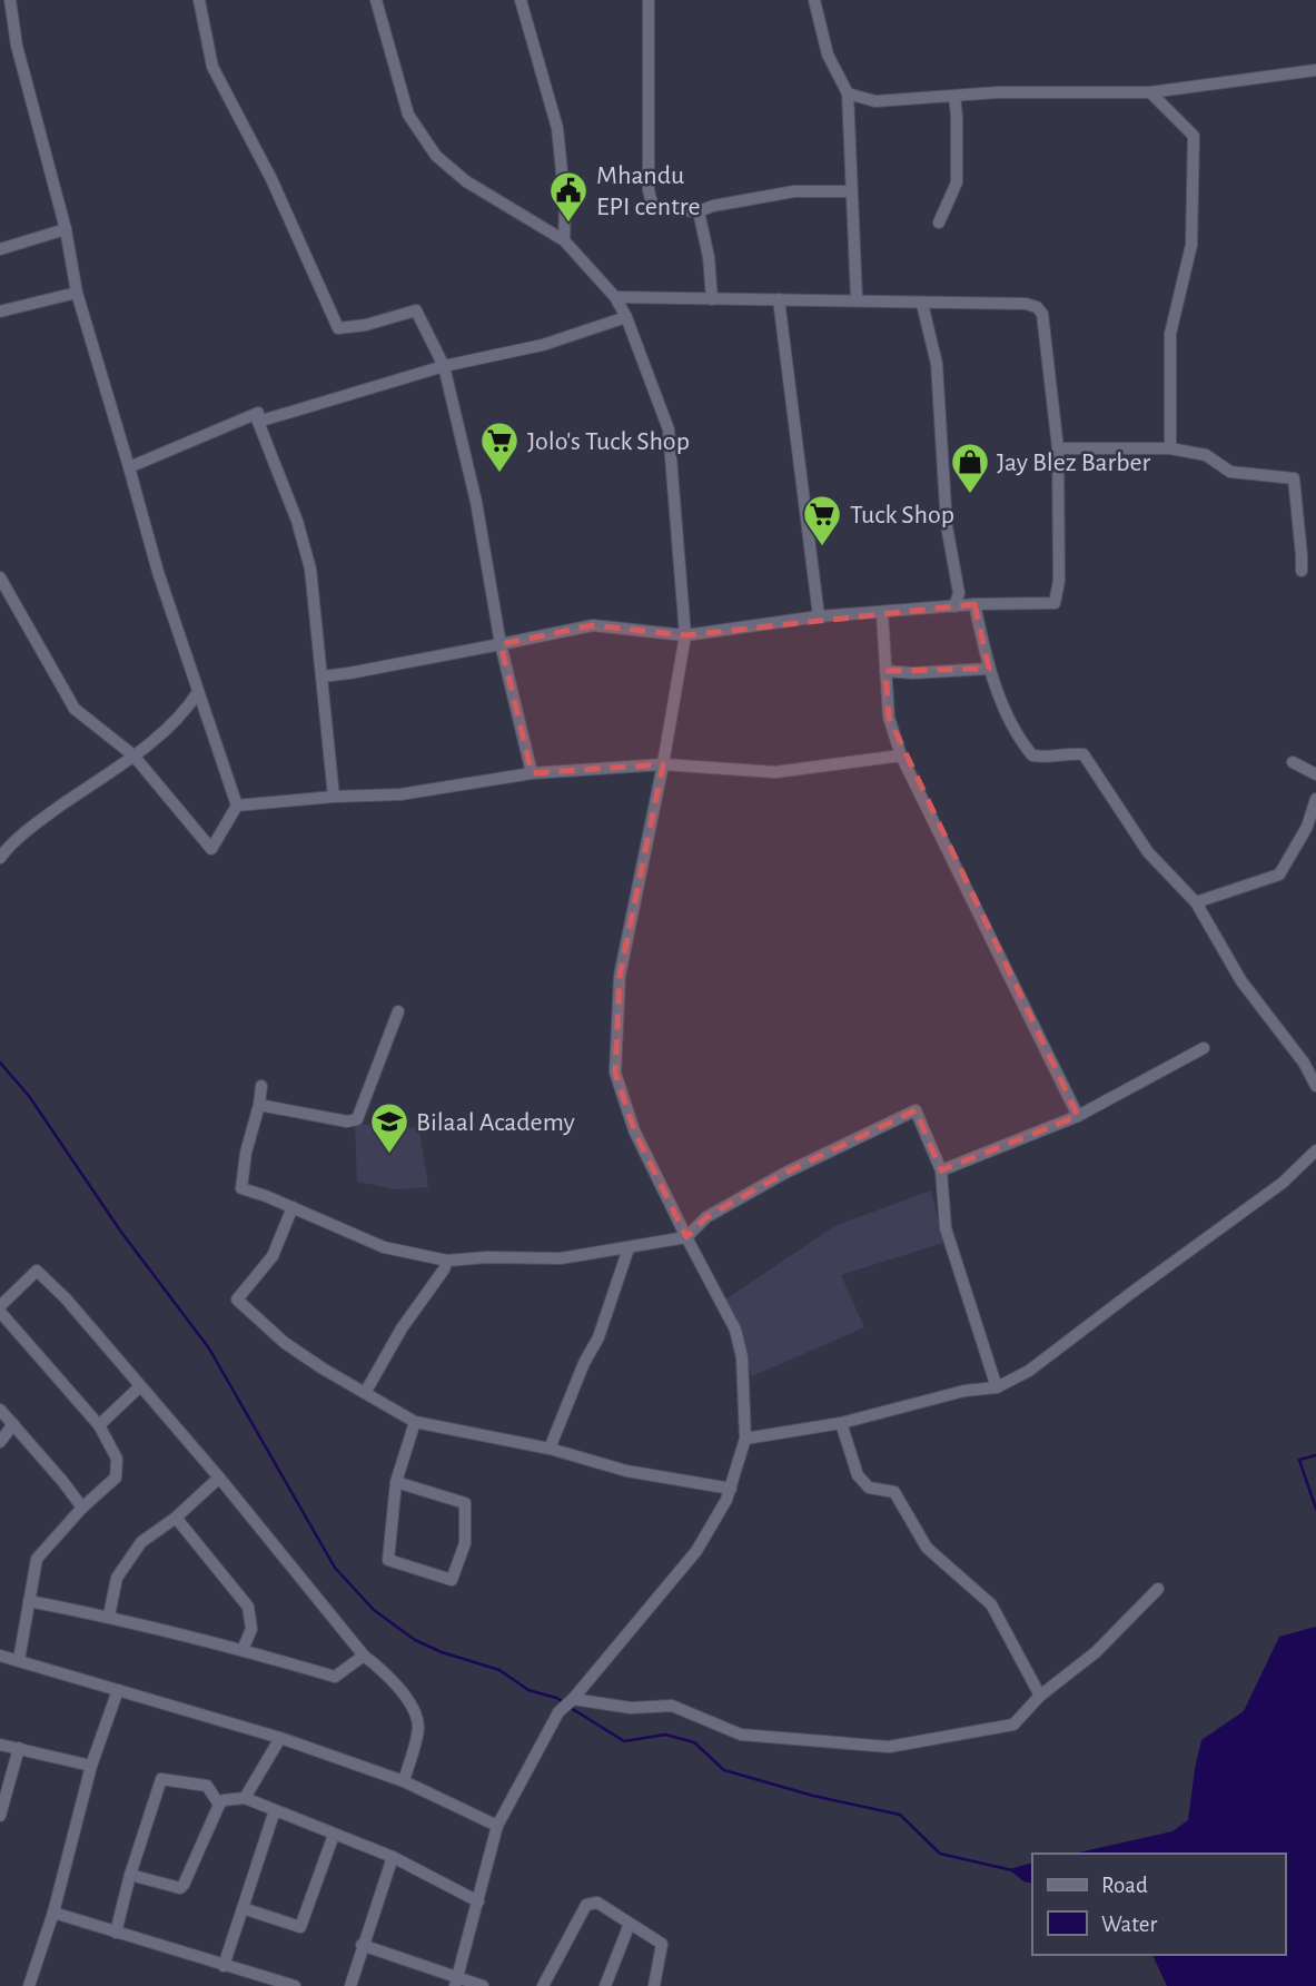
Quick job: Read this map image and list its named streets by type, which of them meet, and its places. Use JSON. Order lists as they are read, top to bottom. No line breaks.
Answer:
{"places":{"public building":["Mhandu EPI centre"],"supermarket":["Jolo's Tuck Shop","Tuck Shop"],"shop":["Jay Blez Barber"],"school or university":["Bilaal Academy"]},"legend":["Road","Water"]}
